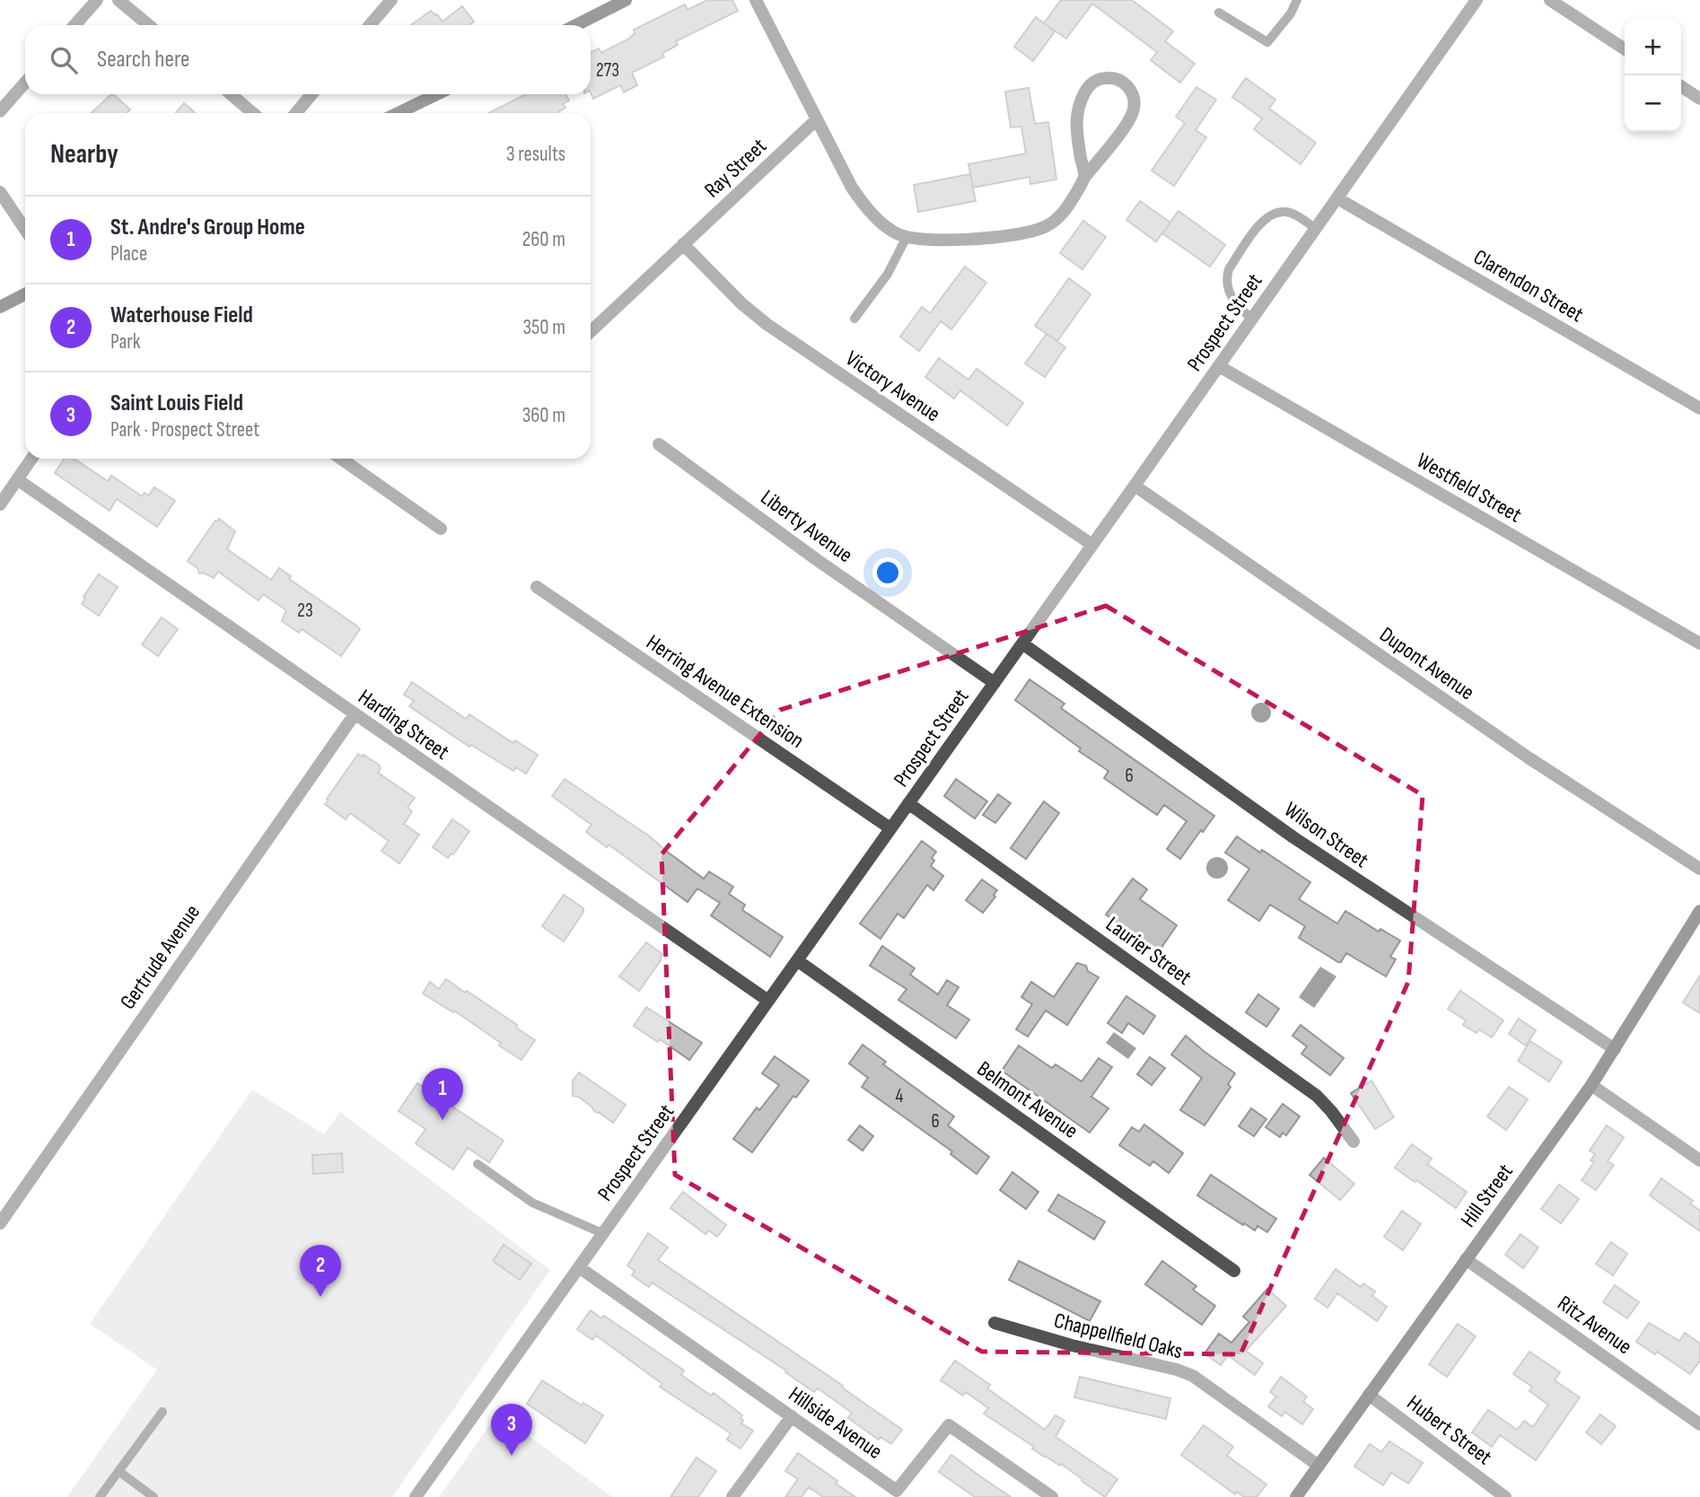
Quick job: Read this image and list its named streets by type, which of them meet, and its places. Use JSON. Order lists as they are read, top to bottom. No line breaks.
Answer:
{"streets":{"street":["Ray Street","Clarendon Street","Prospect Street","Victory Avenue","Westfield Street","Liberty Avenue","Dupont Avenue","Herring Avenue Extension","Harding Street","Wilson Street","Laurier Street","Gertrude Avenue","Belmont Avenue","Hill Street","Ritz Avenue","Chappellfield Oaks","Hillside Avenue","Hubert Street"]},"crossings":[["Ray Street","Victory Avenue"],["Clarendon Street","Prospect Street"],["Prospect Street","Victory Avenue"],["Prospect Street","Westfield Street"],["Prospect Street","Liberty Avenue"],["Prospect Street","Dupont Avenue"],["Prospect Street","Herring Avenue Extension"],["Prospect Street","Harding Street"],["Prospect Street","Wilson Street"],["Prospect Street","Laurier Street"],["Prospect Street","Belmont Avenue"],["Prospect Street","Hillside Avenue"],["Harding Street","Gertrude Avenue"],["Wilson Street","Hill Street"],["Hill Street","Ritz Avenue"],["Hill Street","Chappellfield Oaks"],["Hill Street","Hubert Street"]],"house_numbers":["273","23","6","4","6"],"page":{"map_buttons":["+","−"],"search":"Search here","heading":["Nearby","3 results"],"list":[{"mark":"1","name":"St. Andre's Group Home","note":"Place","value":"260 m"},{"mark":"2","name":"Waterhouse Field","note":"Park","value":"350 m"},{"mark":"3","name":"Saint Louis Field","note":"Park · Prospect Street","value":"360 m"}],"pins":["1","2","3"]}}
